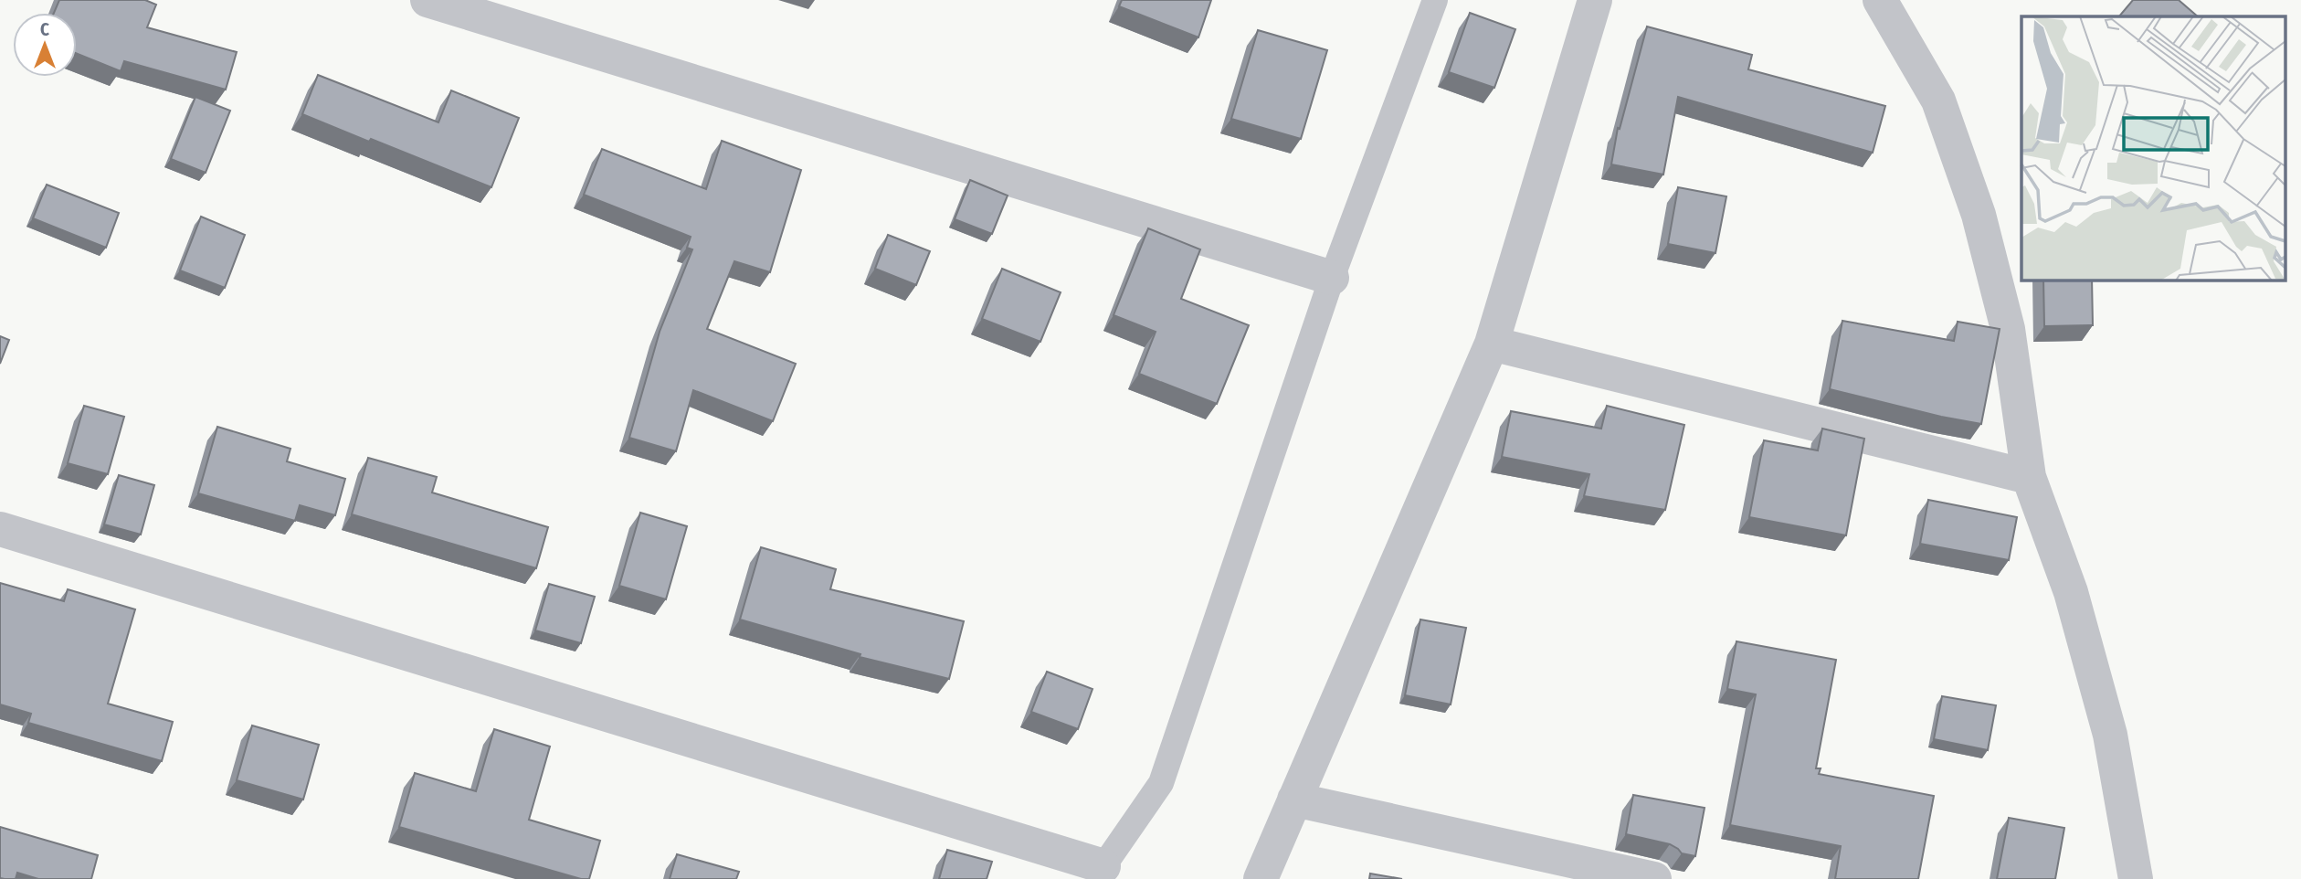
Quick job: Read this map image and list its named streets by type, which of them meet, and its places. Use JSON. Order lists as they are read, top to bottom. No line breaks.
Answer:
{"north":"top"}
